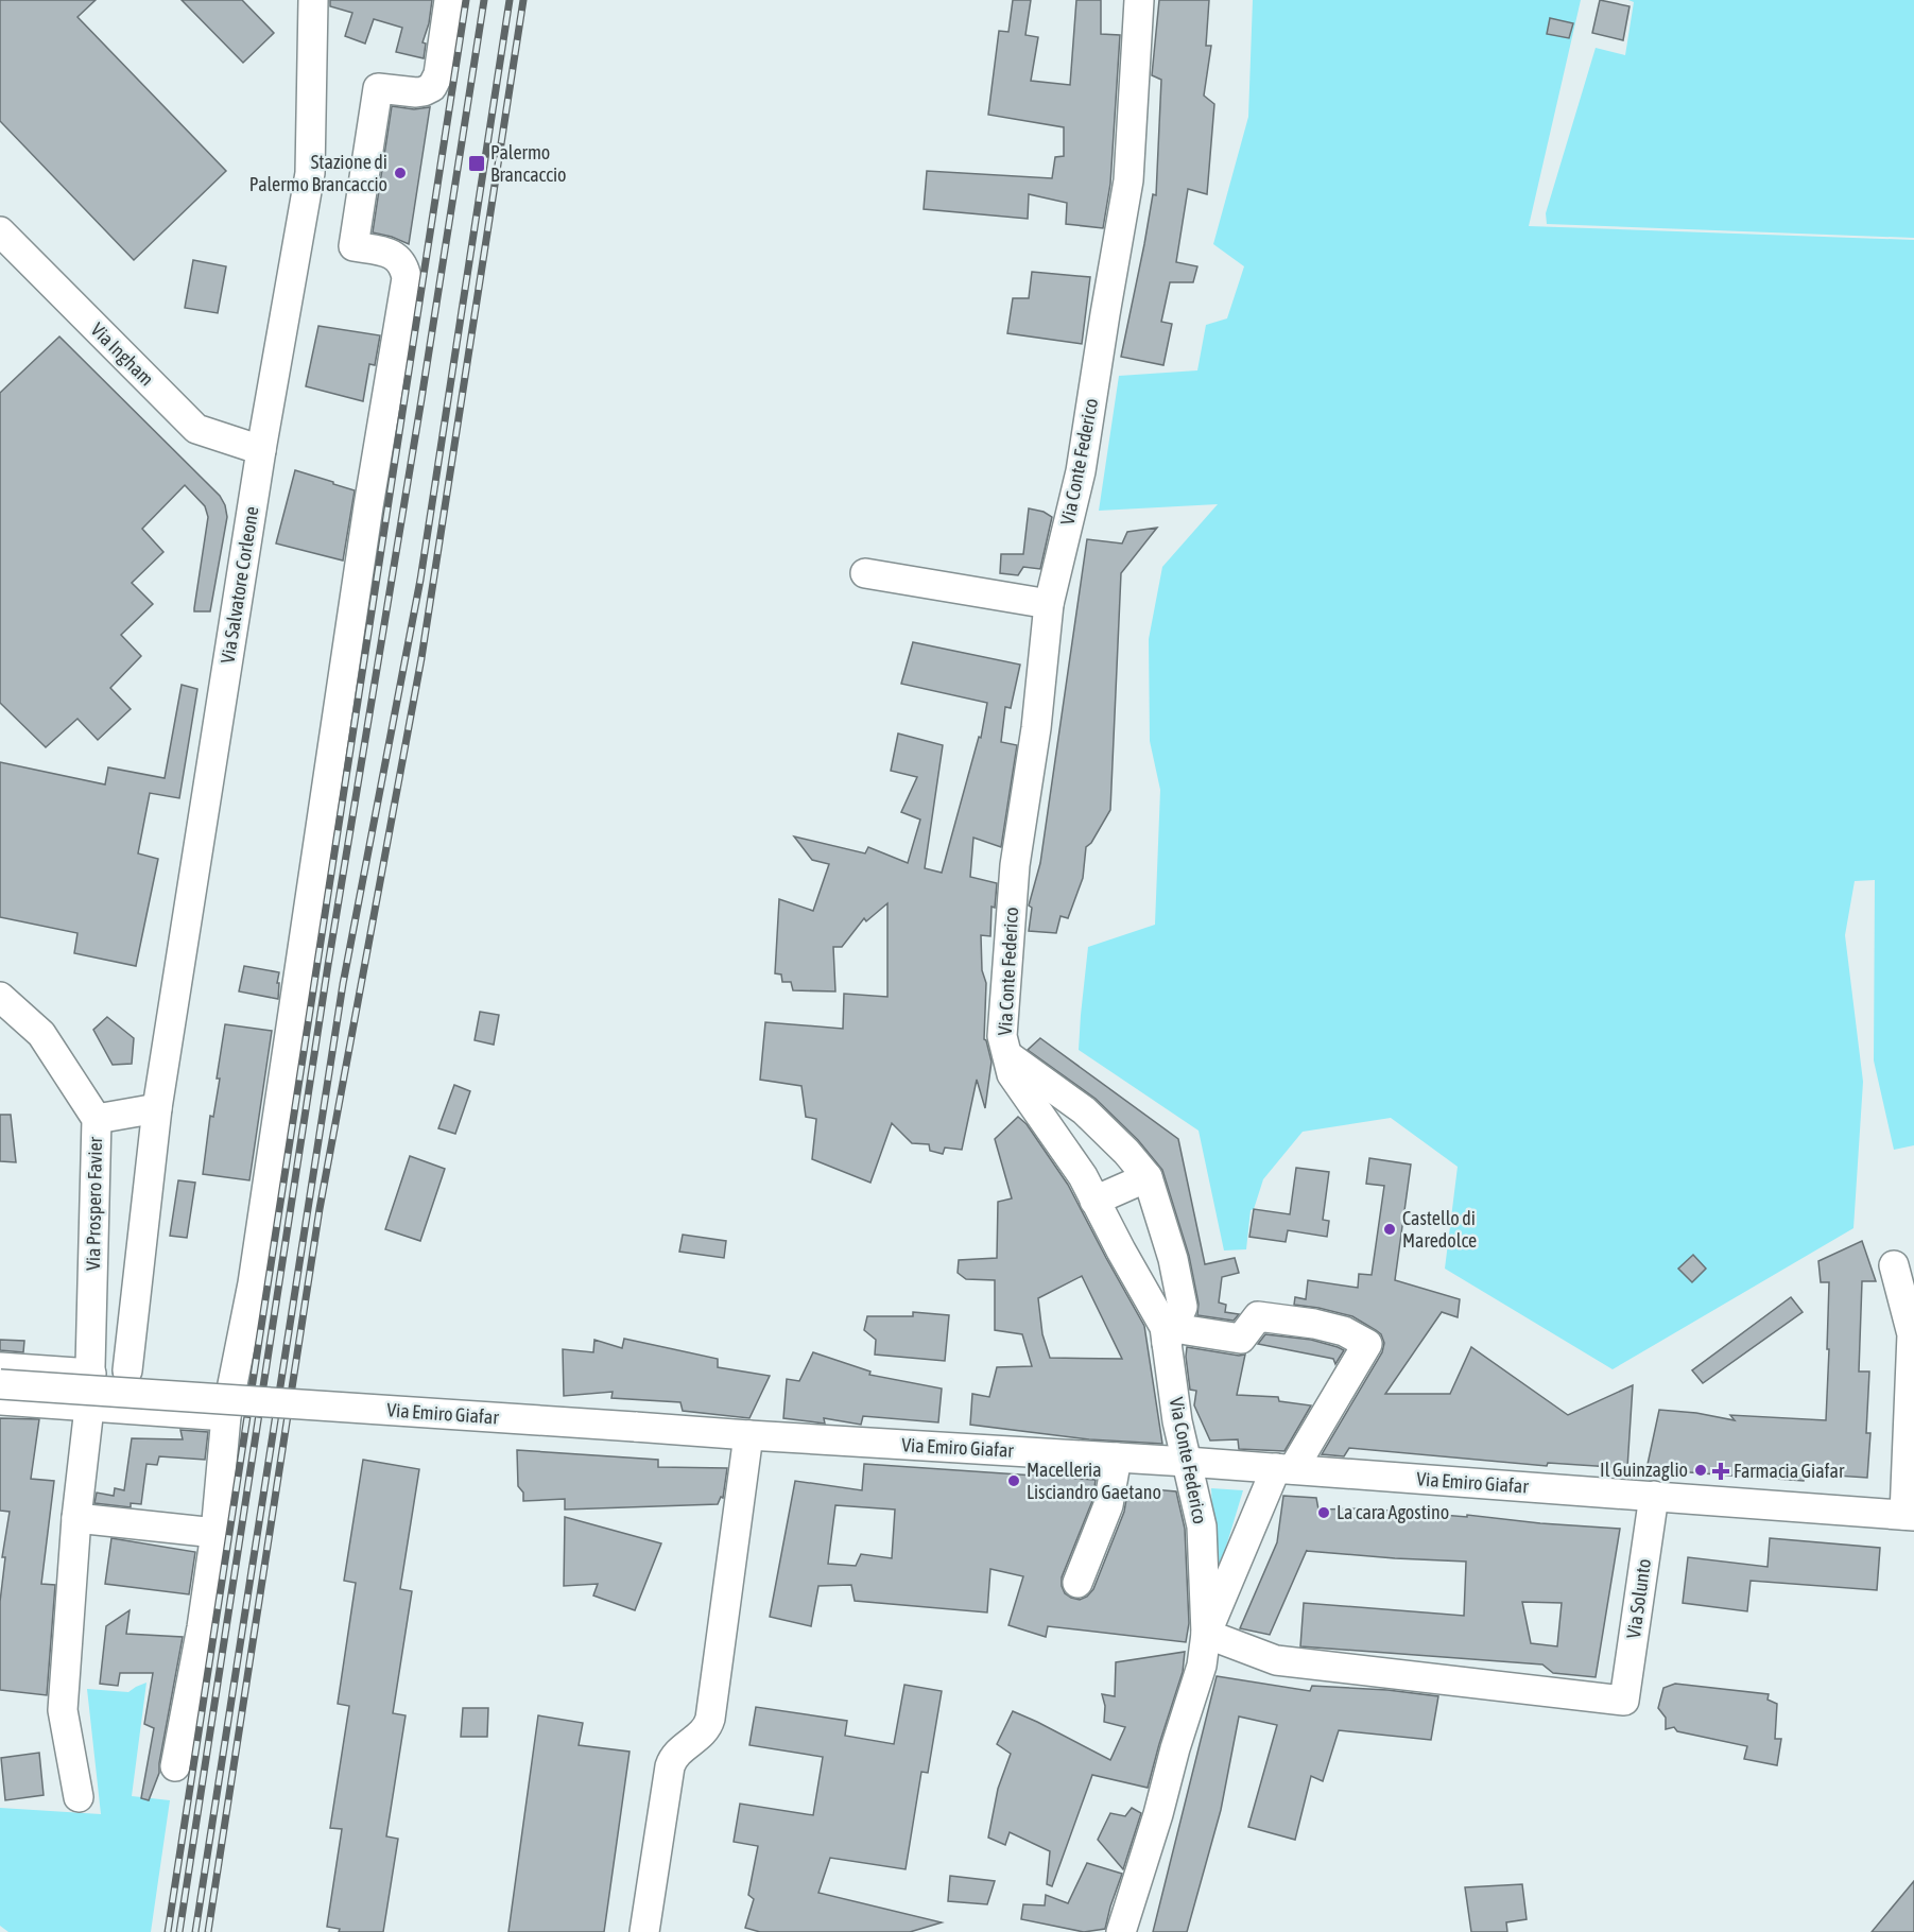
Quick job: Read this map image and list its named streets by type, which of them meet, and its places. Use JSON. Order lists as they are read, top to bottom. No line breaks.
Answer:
{"streets":{"street":["Via Ingham","Via Conte Federico","Via Salvatore Corleone","Via Prospero Favier","Via Emiro Giafar","Via Solunto"]},"crossings":[["Via Ingham","Via Salvatore Corleone"],["Via Conte Federico","Via Emiro Giafar"],["Via Conte Federico","Via Solunto"],["Via Emiro Giafar","Via Solunto"]],"places":{"transit":["Palermo Brancaccio"],"other":["Stazione di Palermo Brancaccio","Castello di Maredolce","Il Guinzaglio","Macelleria Lisciandro Gaetano","La cara Agostino"],"health":["Farmacia Giafar"]}}
